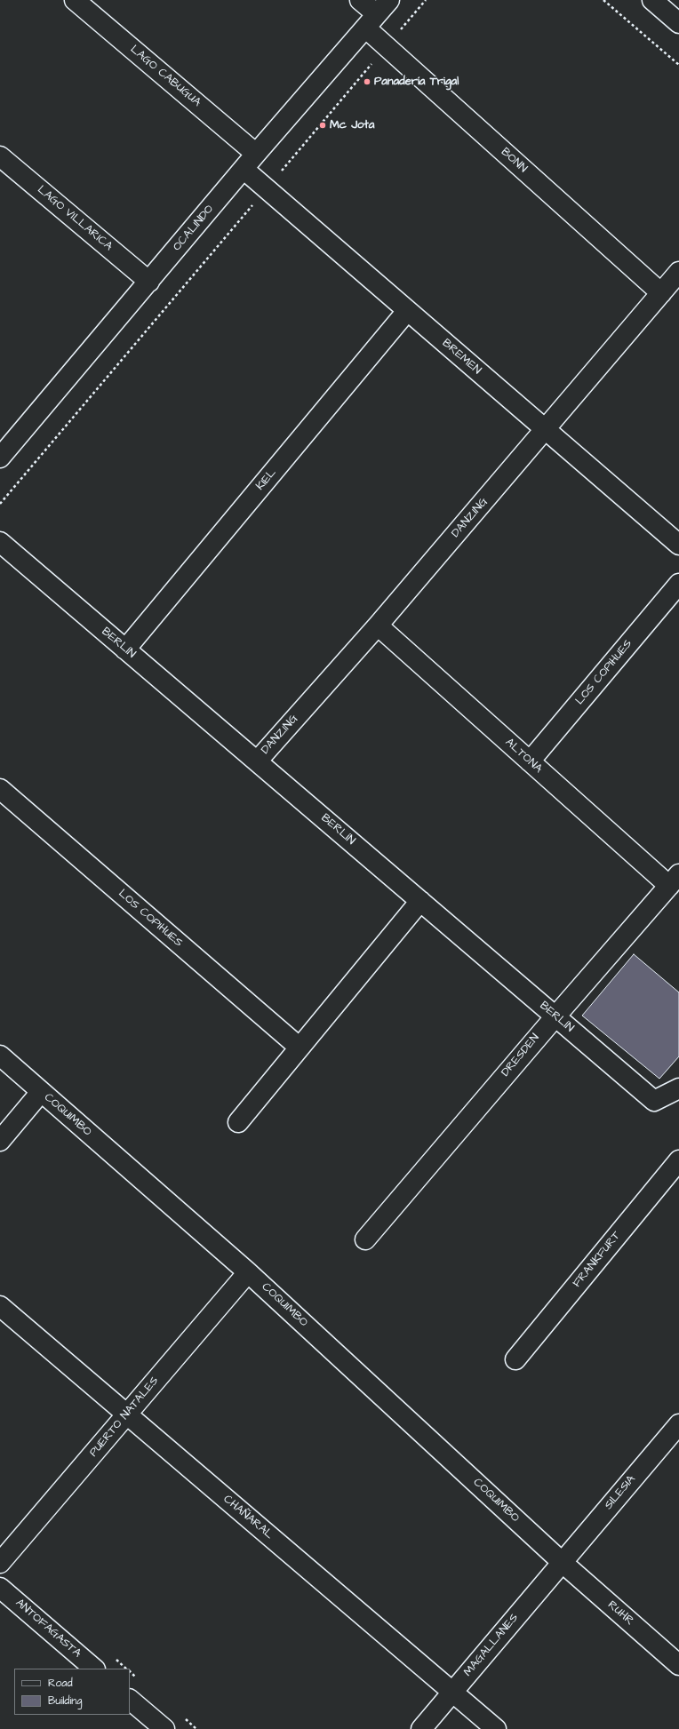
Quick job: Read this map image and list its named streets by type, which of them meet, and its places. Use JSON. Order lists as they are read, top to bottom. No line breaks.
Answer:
{"streets":{"street":["LAGO CABUGUA","BONN","LAGO VILLARICA","OCALINDO","BREMEN","KIEL","DANZING","BERLÍN","LOS COPIHUES","ALTONA","DRESDEN","COQUIMBO","FRANKFURT","PUERTO NATALES","SILESIA","CHAÑARAL","RUHR","ANTOFAGASTA","MAGALLANES"]},"crossings":[["LAGO CABUGUA","OCALINDO"],["BONN","OCALINDO"],["BONN","DANZING"],["LAGO VILLARICA","OCALINDO"],["OCALINDO","BREMEN"],["BREMEN","KIEL"],["BREMEN","DANZING"],["KIEL","BERLÍN"],["DANZING","BERLÍN"],["DANZING","ALTONA"],["BERLÍN","DRESDEN"],["LOS COPIHUES","ALTONA"],["ALTONA","DRESDEN"],["COQUIMBO","PUERTO NATALES"],["COQUIMBO","SILESIA"],["COQUIMBO","RUHR"],["COQUIMBO","MAGALLANES"],["PUERTO NATALES","CHAÑARAL"],["SILESIA","RUHR"],["SILESIA","MAGALLANES"],["CHAÑARAL","MAGALLANES"],["RUHR","MAGALLANES"]],"places":["Panadería Trigal","Mc Jota"],"legend":["Road","Building"]}
